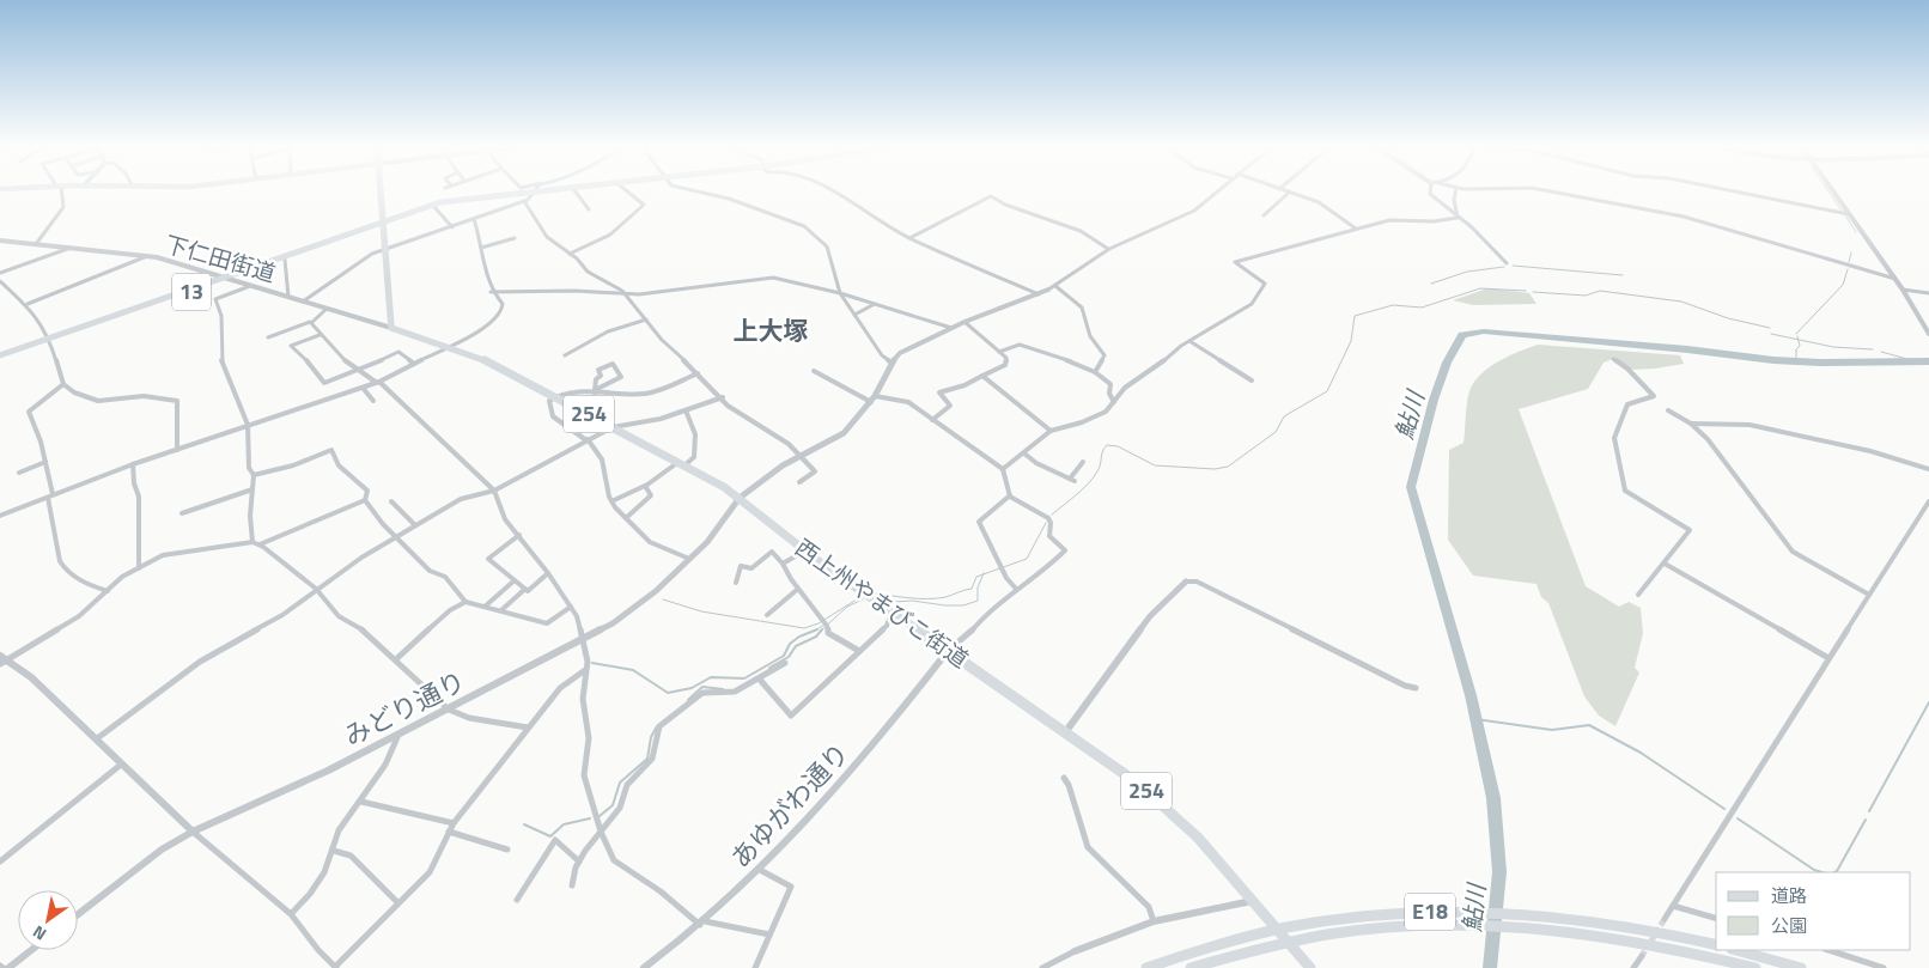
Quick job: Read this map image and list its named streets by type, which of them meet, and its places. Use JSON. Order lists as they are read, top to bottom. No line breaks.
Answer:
{"streets":{"highway":["254","西上州やまびこ街道","E18"],"main road":["13"],"street":["下仁田街道","みどり通り","あゆがわ通り"]},"crossings":[["下仁田街道","13"],["下仁田街道","西上州やまびこ街道"],["西上州やまびこ街道","みどり通り"],["西上州やまびこ街道","あゆがわ通り"]],"districts":["上大塚"],"water":["鮎川"],"legend":["道路","公園"],"north":"bottom left"}
